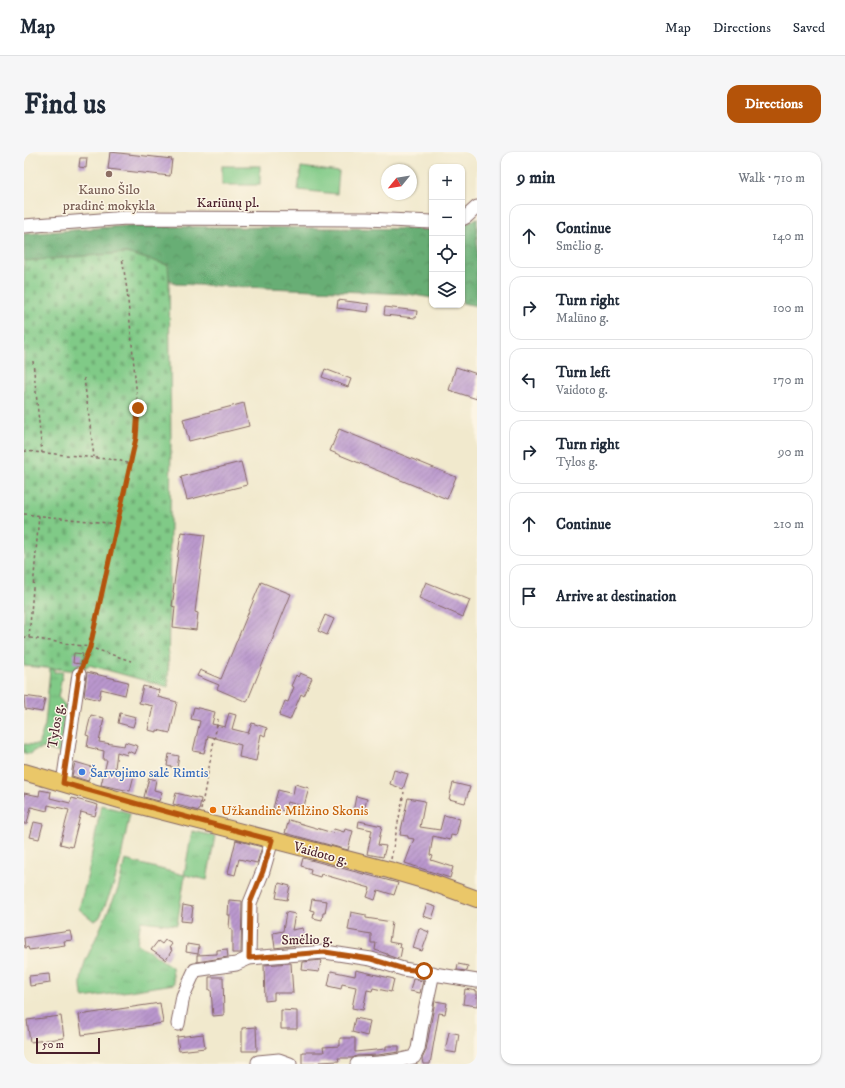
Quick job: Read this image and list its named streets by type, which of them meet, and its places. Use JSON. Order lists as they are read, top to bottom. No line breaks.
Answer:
{"streets":{"main road":["Vaidoto g."],"street":["Kariūnų pl.","Tylos g.","Smėlio g."]},"crossings":[["Tylos g.","Vaidoto g."]],"places":["Kauno Šilo pradinė mokykla","Šarvojimo salė Rimtis","Užkandinė Milžino Skonis"],"scale_bar":"50 m","north":"bottom left","page":{"header":"Map","nav":["Map","Directions","Saved"],"buttons":"Directions","title":"Find us","heading":["9 min","Walk · 710 m"],"map_buttons":["+","−"],"list":[["Continue","Smėlio g.","140 m"],["Turn right","Malūno g.","100 m"],["Turn left","Vaidoto g.","170 m"],["Turn right","Tylos g.","90 m"],["Continue","210 m"],"Arrive at destination"],"scale":"50 m"}}
